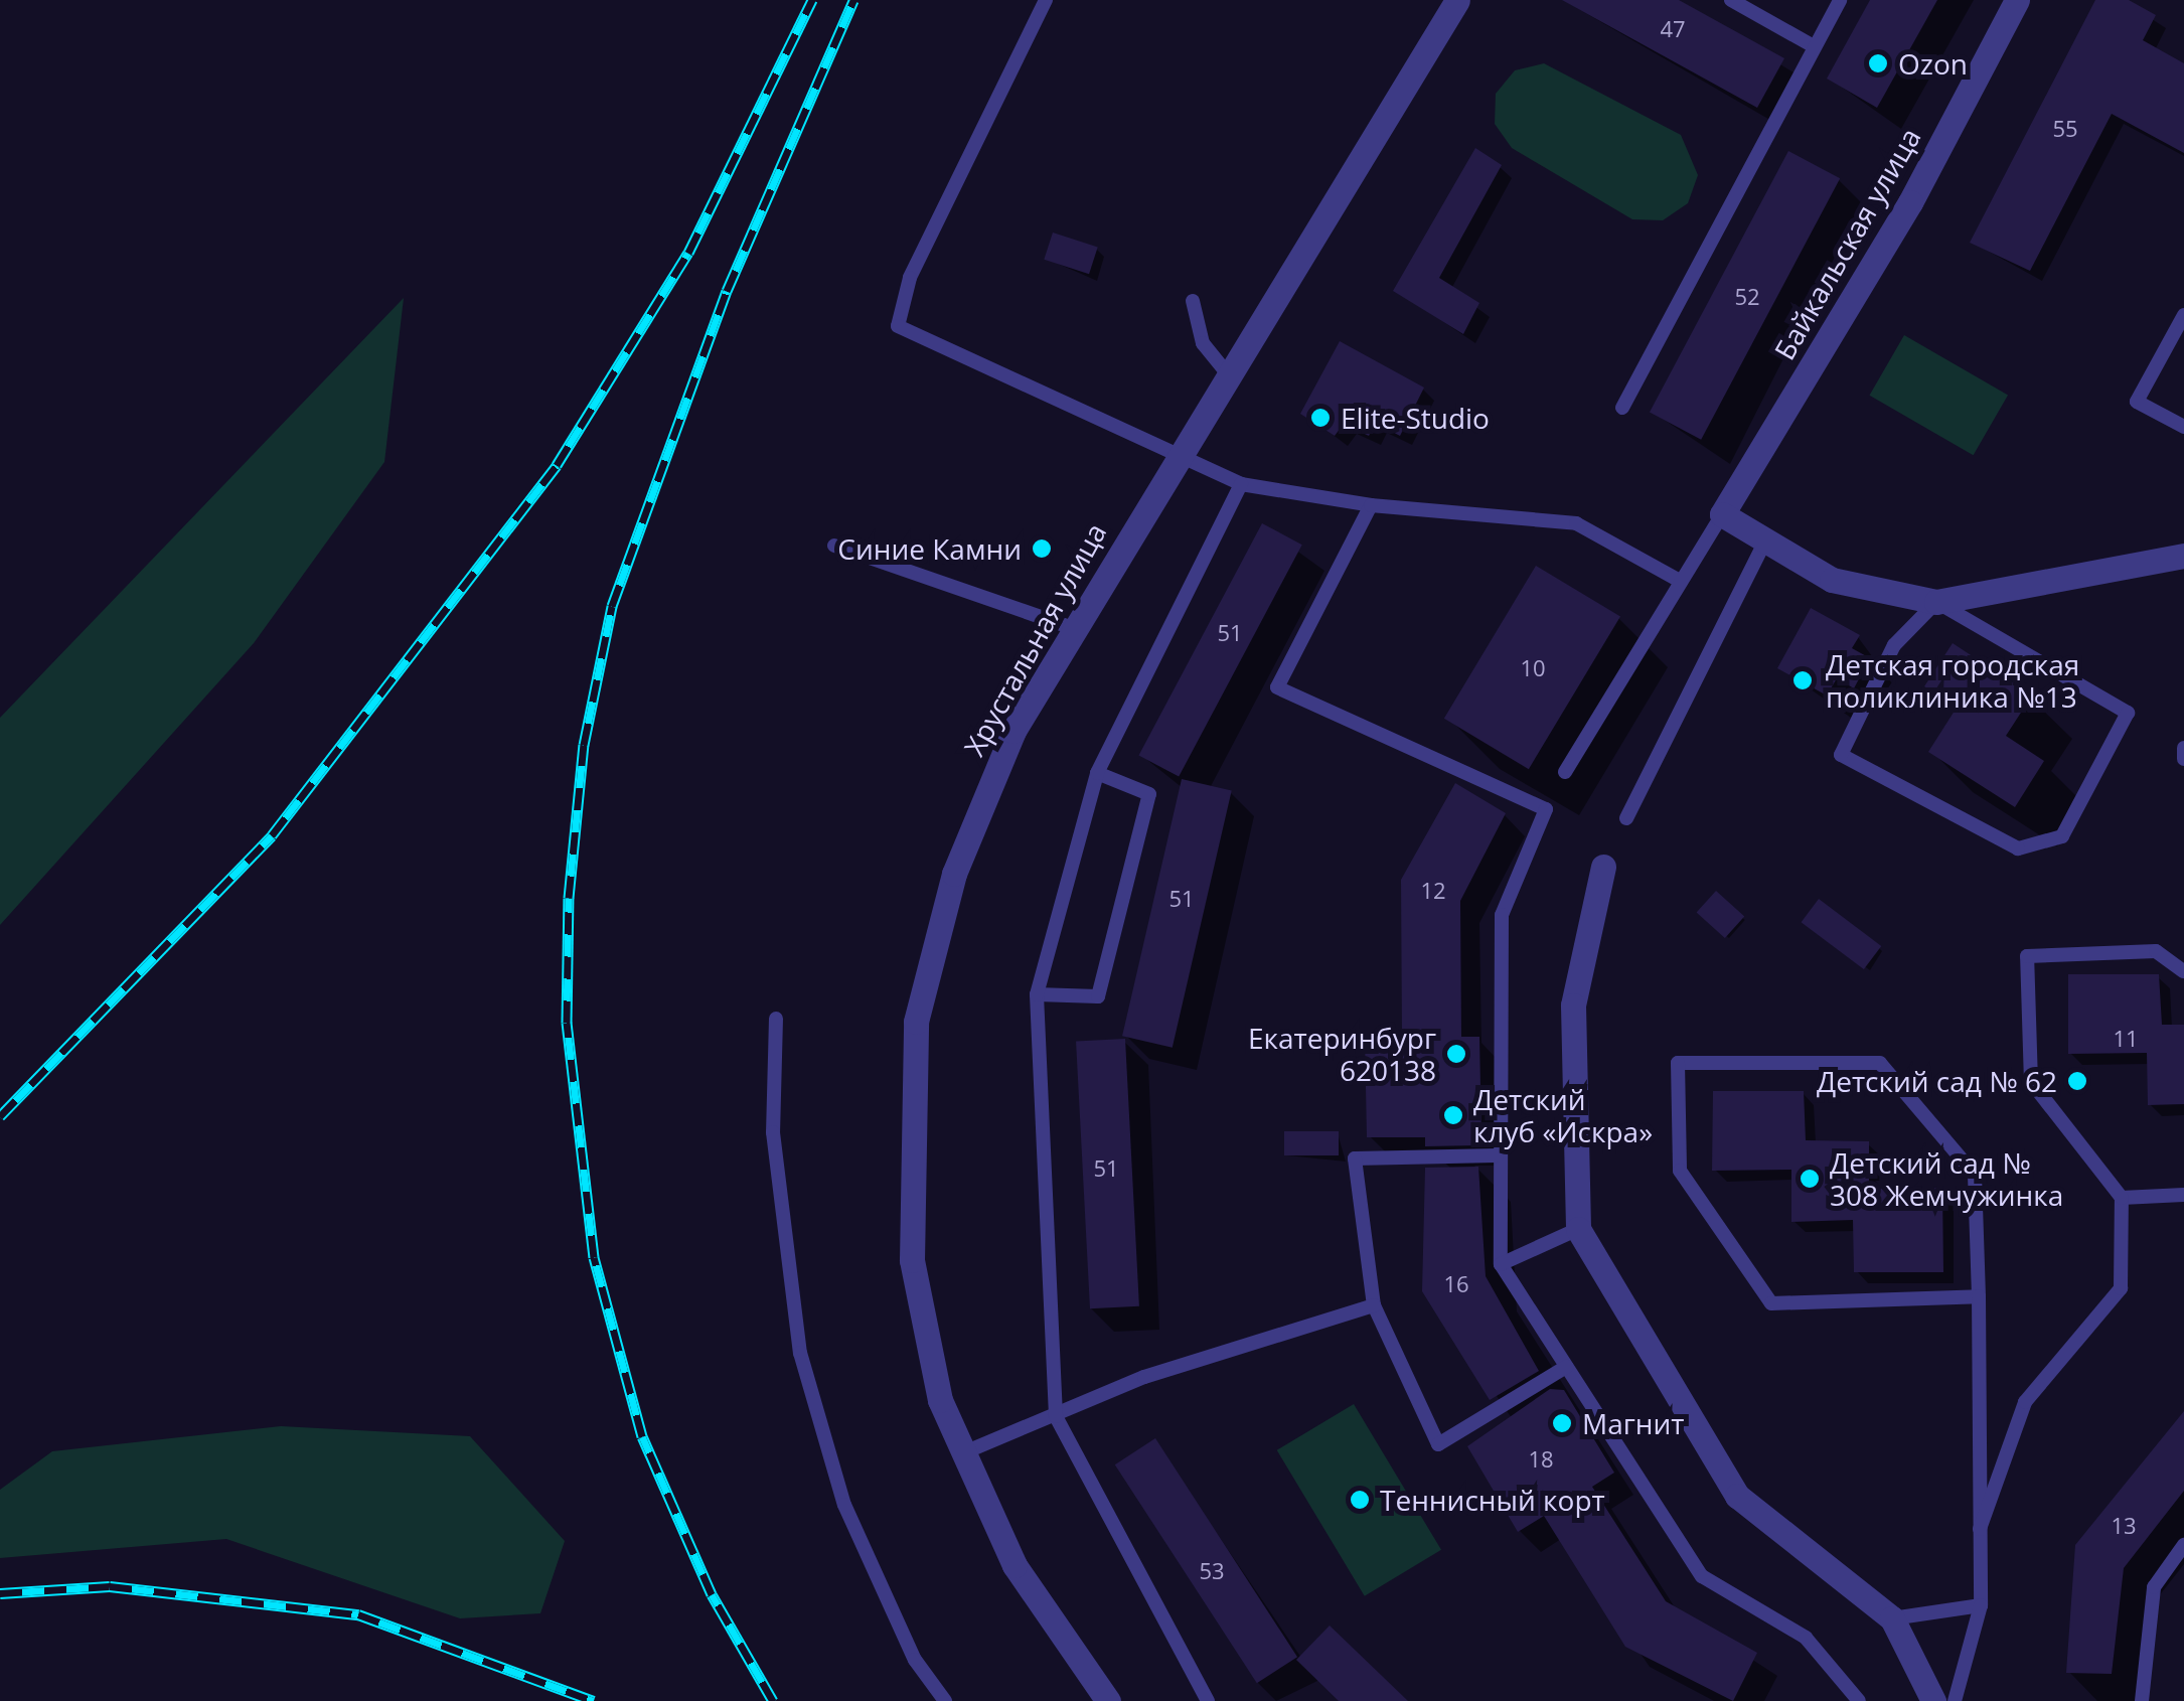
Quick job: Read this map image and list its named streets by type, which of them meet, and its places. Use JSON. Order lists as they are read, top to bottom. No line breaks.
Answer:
{"streets":{"street":["Байкальская улица","Хрустальная улица"]},"places":["Ozon","Elite-Studio","Синие Камни","Детская городская поликлиника №13","Екатеринбург 620138","Детский сад № 62","Детский клуб «Искра»","Детский сад № 308 Жемчужинка","Магнит","Теннисный корт"],"house_numbers":["47","55","52","51","10","12","51","11","51","16","18","13","53"]}
